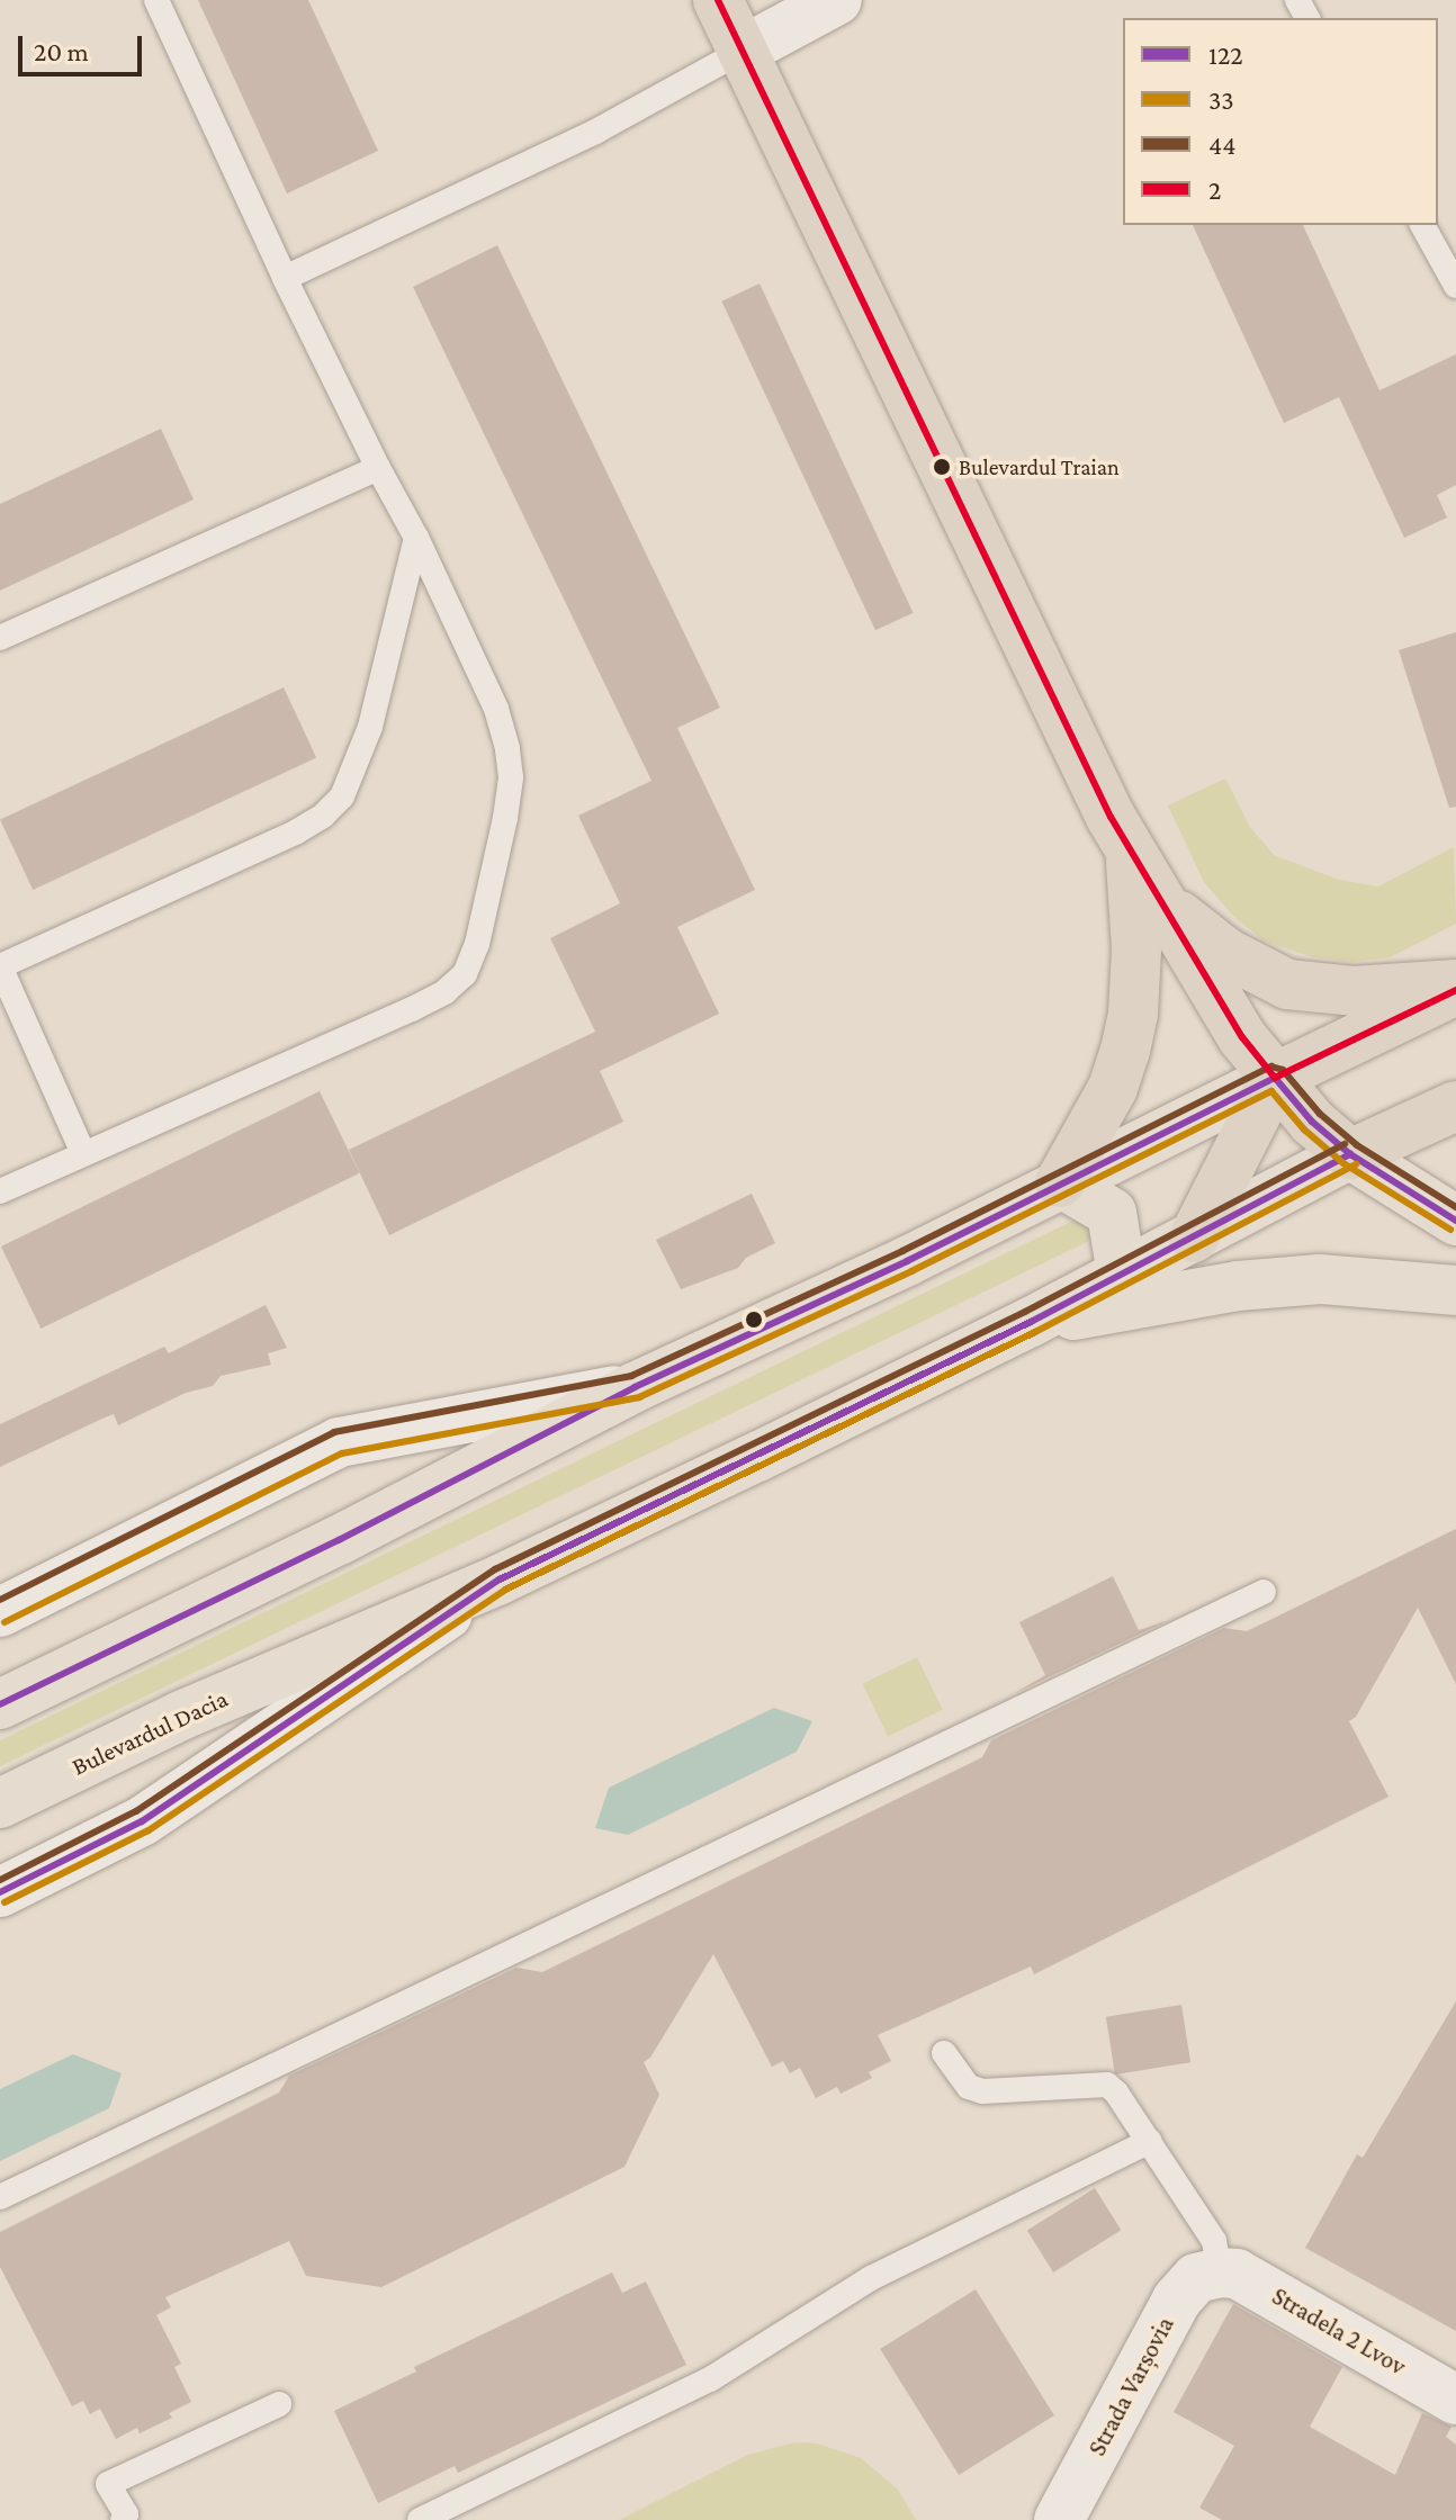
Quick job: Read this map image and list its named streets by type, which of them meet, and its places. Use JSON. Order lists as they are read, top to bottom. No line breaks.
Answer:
{"streets":{"highway":["Bulevardul Dacia"],"street":["Stradela 2 Lvov","Strada Varșovia"]},"crossings":[["Stradela 2 Lvov","Strada Varșovia"]],"places":["Bulevardul Traian"],"lines":["transit line 2","transit line 44","transit line 122","transit line 33"],"legend":["122","33","44","2"],"scale_bar":"20 m"}
